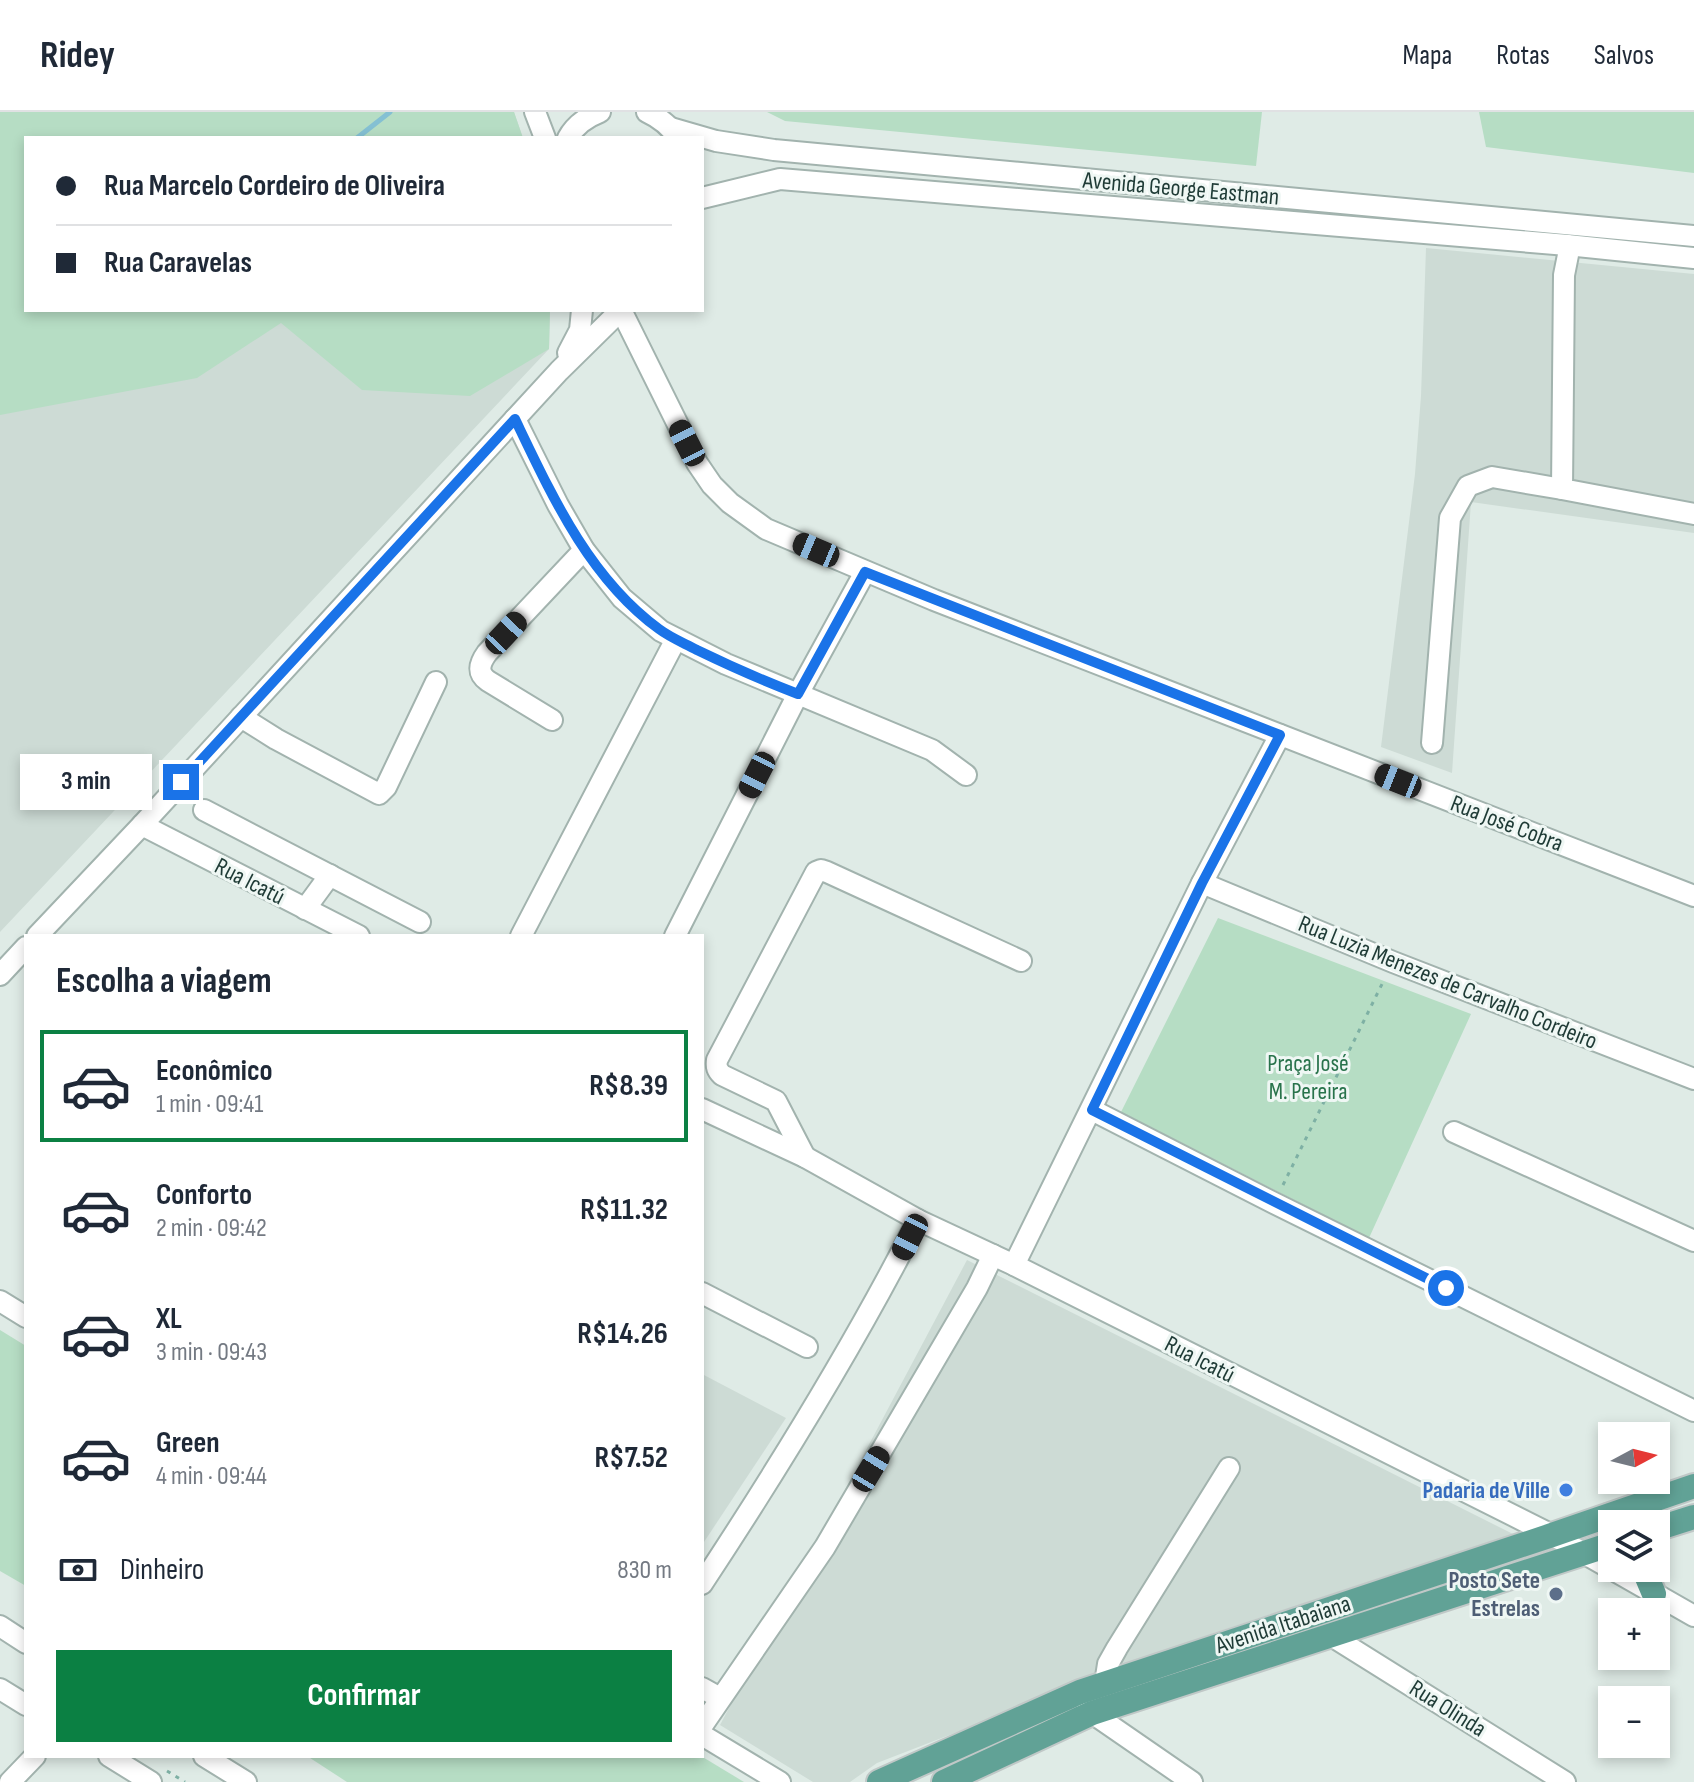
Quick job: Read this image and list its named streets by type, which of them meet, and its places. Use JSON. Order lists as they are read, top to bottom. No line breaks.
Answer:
{"streets":{"main road":["Avenida Itabaiana"],"street":["Avenida George Eastman","Rua José Cobra","Rua Icatú","Rua Luzia Menezes de Carvalho Cordeiro","Rua Olinda"]},"crossings":[["Rua Icatú","Avenida Itabaiana"],["Avenida Itabaiana","Rua Olinda"]],"parks":["Praça José M. Pereira"],"places":["Padaria de Ville","Posto Sete Estrelas"],"north":"right","page":{"header":"Ridey","nav":["Mapa","Rotas","Salvos"],"banner":["Rua Marcelo Cordeiro de Oliveira","Rua Caravelas"],"bubble":"3 min","heading":"Escolha a viagem","list":[{"name":"Econômico","note":"1 min · 09:41","value":"R$8.39"},{"name":"Conforto","note":"2 min · 09:42","value":"R$11.32"},{"name":"XL","note":"3 min · 09:43","value":"R$14.26"},{"name":"Green","note":"4 min · 09:44","value":"R$7.52"}],"map_buttons":["+","−"],"pay":["Dinheiro","830 m"],"buttons":"Confirmar"}}
